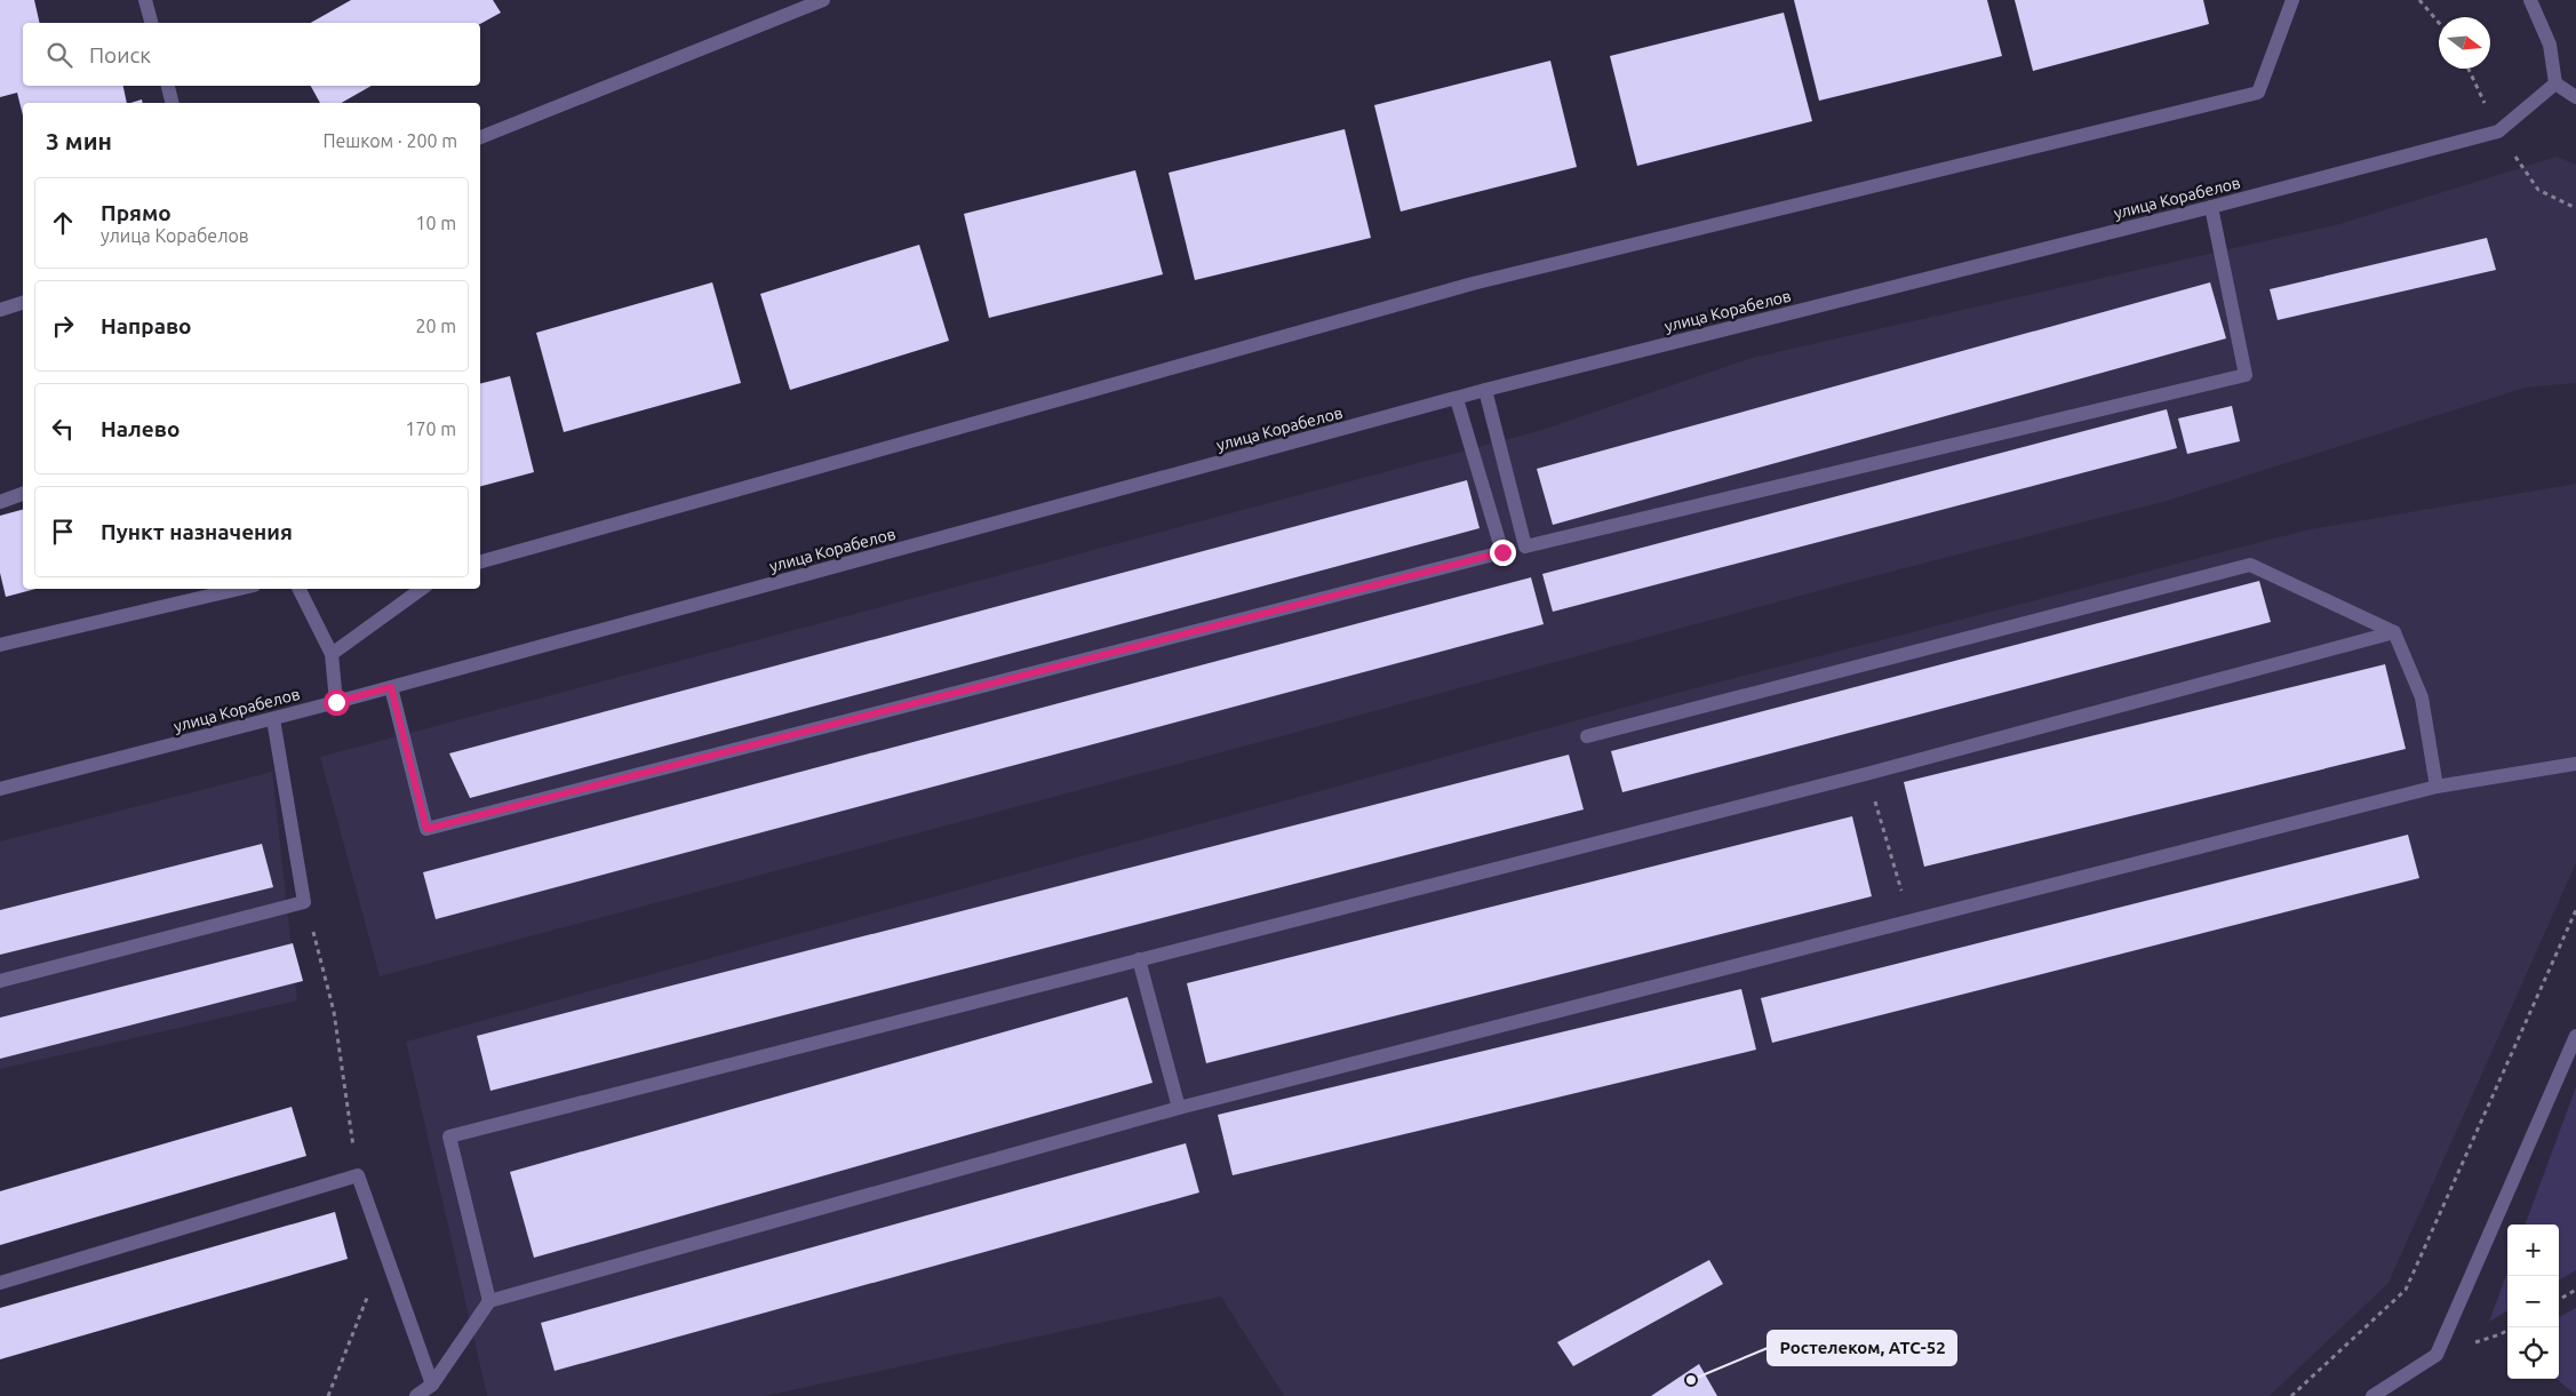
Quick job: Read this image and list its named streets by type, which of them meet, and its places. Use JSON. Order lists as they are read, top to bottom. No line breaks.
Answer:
{"streets":{"street":["улица Корабелов"]},"places":["Ростелеком, АТС-52"],"north":"right","page":{"search":"Поиск","heading":["3 мин","Пешком · 200 m"],"list":[["Прямо","улица Корабелов","10 m"],["Направо","20 m"],["Налево","170 m"],"Пункт назначения"],"map_buttons":["+","−"]}}
